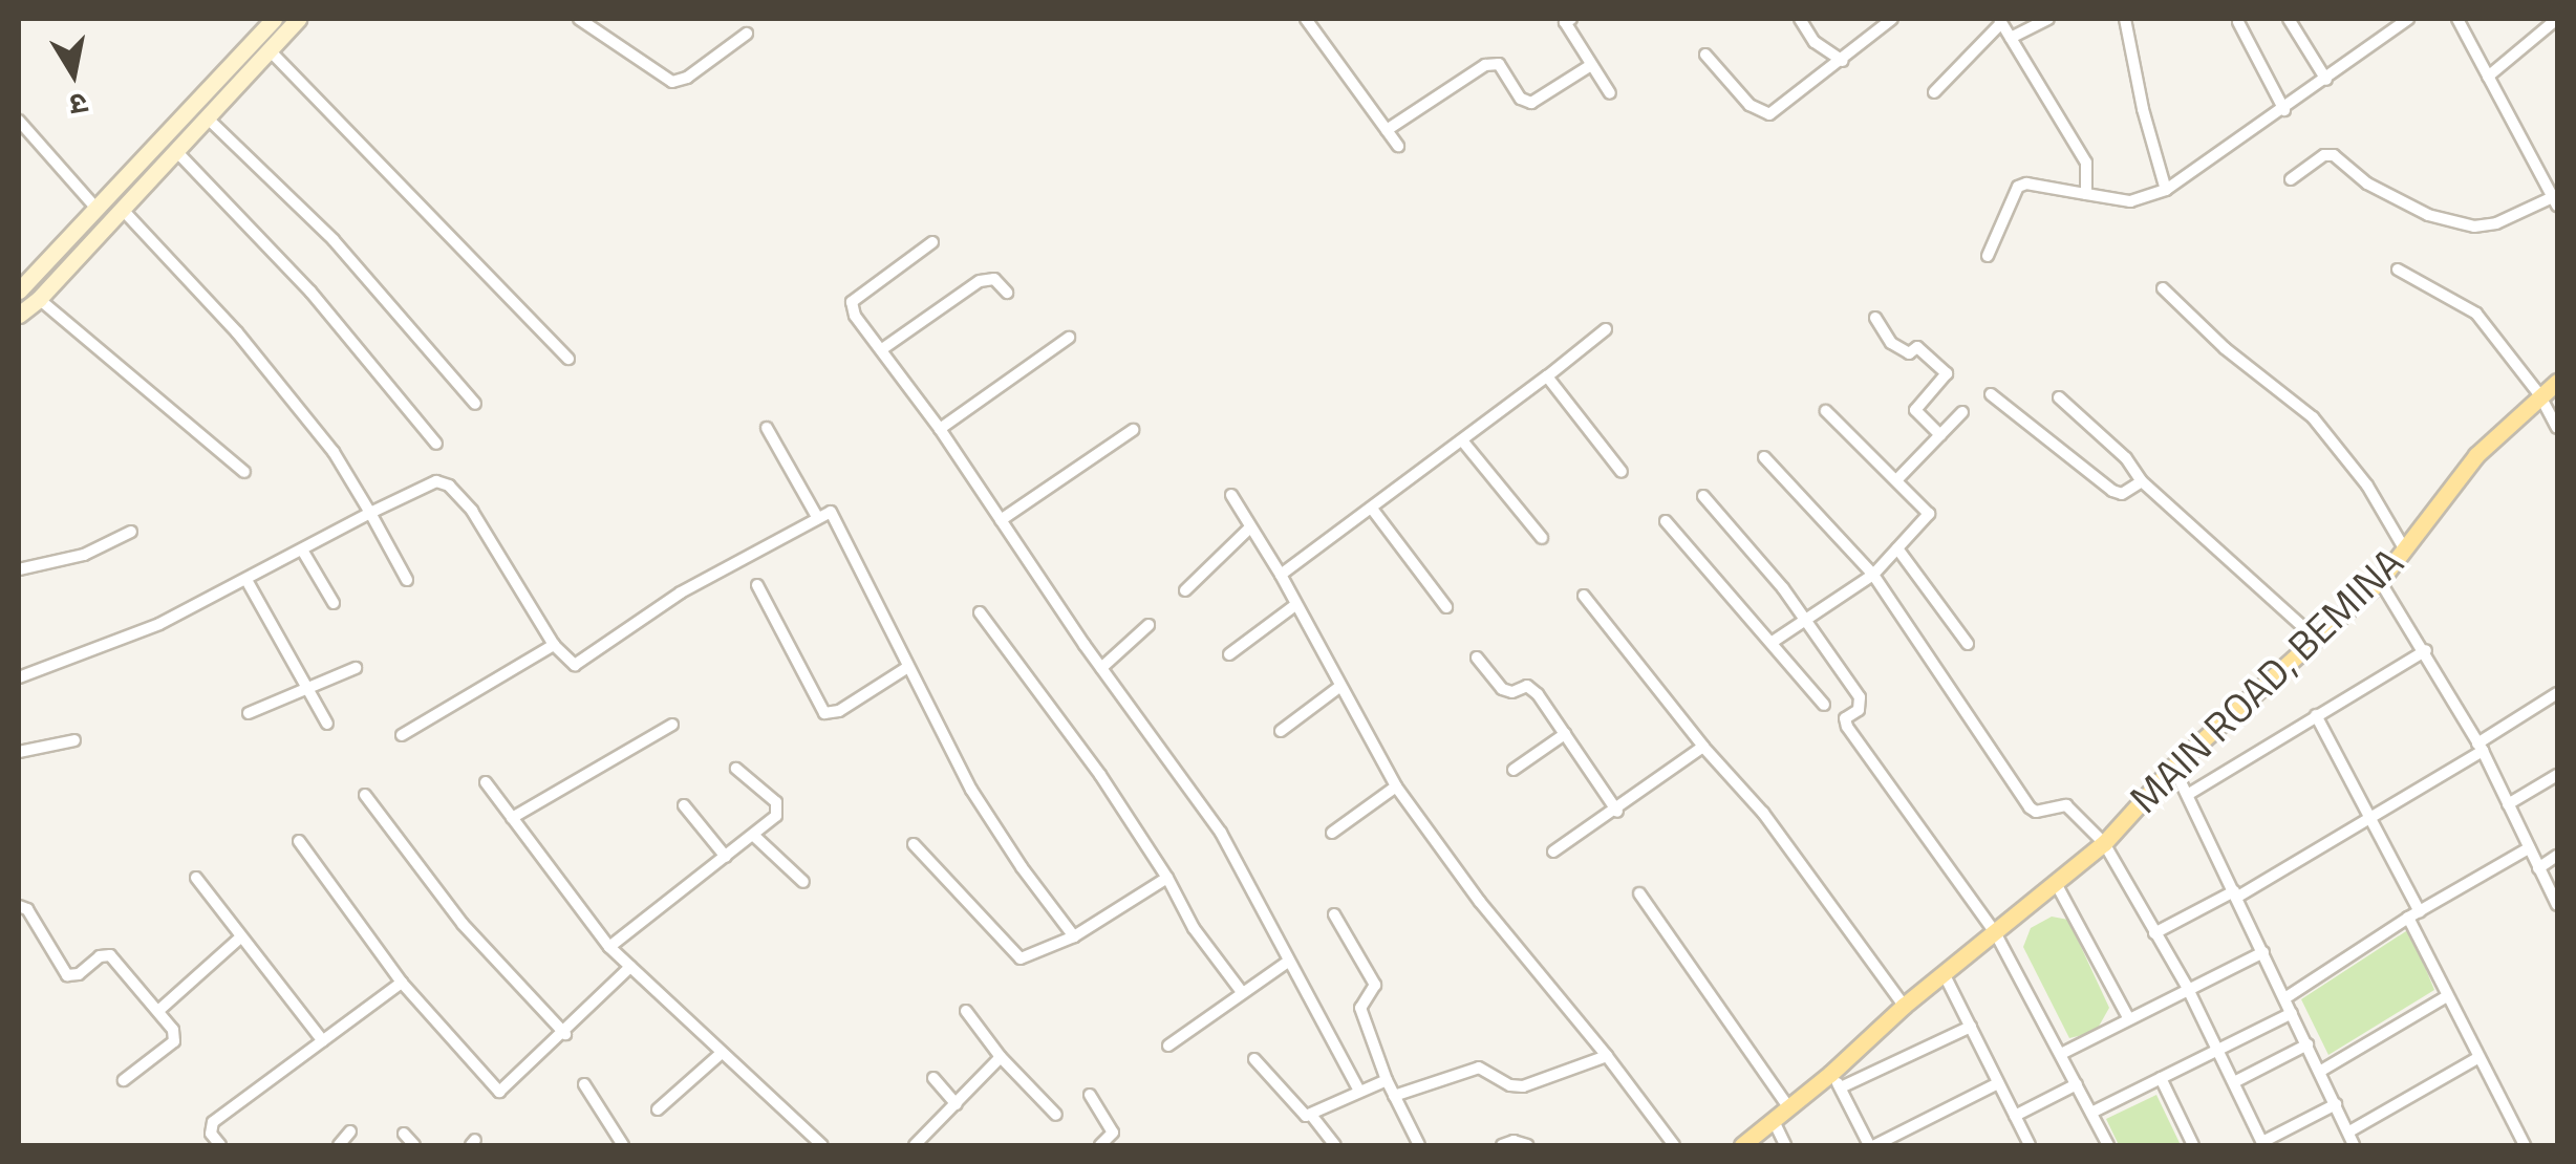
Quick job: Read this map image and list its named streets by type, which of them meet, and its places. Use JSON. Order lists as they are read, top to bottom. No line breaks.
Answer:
{"streets":{"main road":["MAIN ROAD, BEMINA"]},"north":"bottom"}
